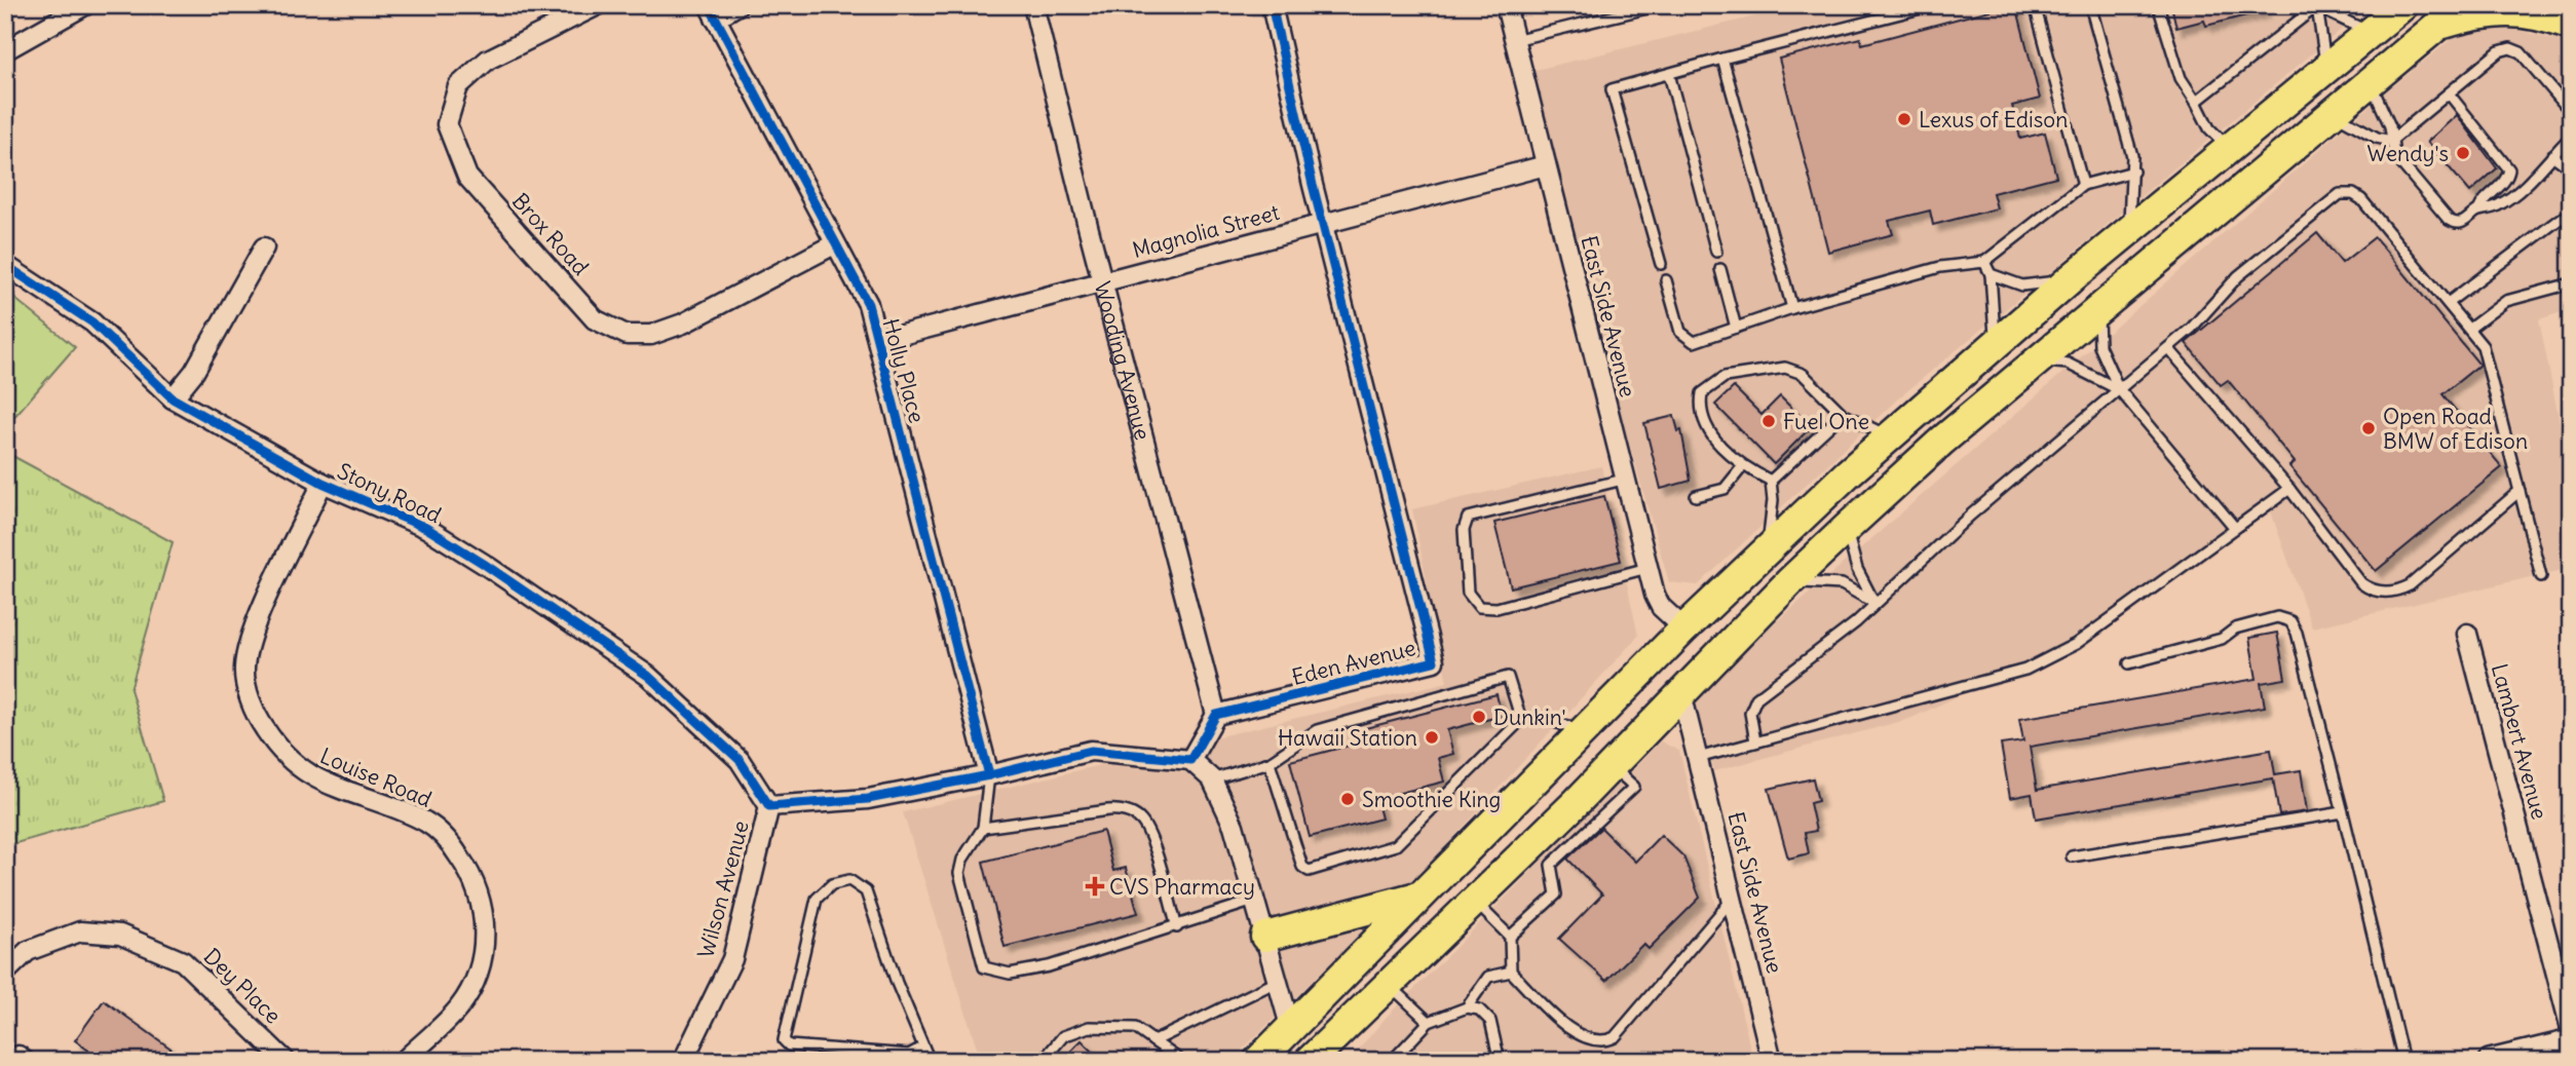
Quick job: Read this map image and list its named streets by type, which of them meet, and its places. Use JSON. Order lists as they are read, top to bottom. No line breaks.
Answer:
{"streets":{"street":["Magnolia Street","Brox Road","East Side Avenue","Wooding Avenue","Holly Place","Stony Road","Eden Avenue","Lambert Avenue","Louise Road","Wilson Avenue","Dey Place"]},"crossings":[["Magnolia Street","East Side Avenue"],["Magnolia Street","Wooding Avenue"],["Magnolia Street","Holly Place"],["Magnolia Street","Eden Avenue"],["Brox Road","Holly Place"],["Wooding Avenue","Eden Avenue"],["Stony Road","Louise Road"],["Stony Road","Wilson Avenue"]],"places":{"other":["Lexus of Edison","Wendy's","Fuel One","Open Road BMW of Edison","Dunkin'","Hawaii Station","Smoothie King"],"health":["CVS Pharmacy"]}}
